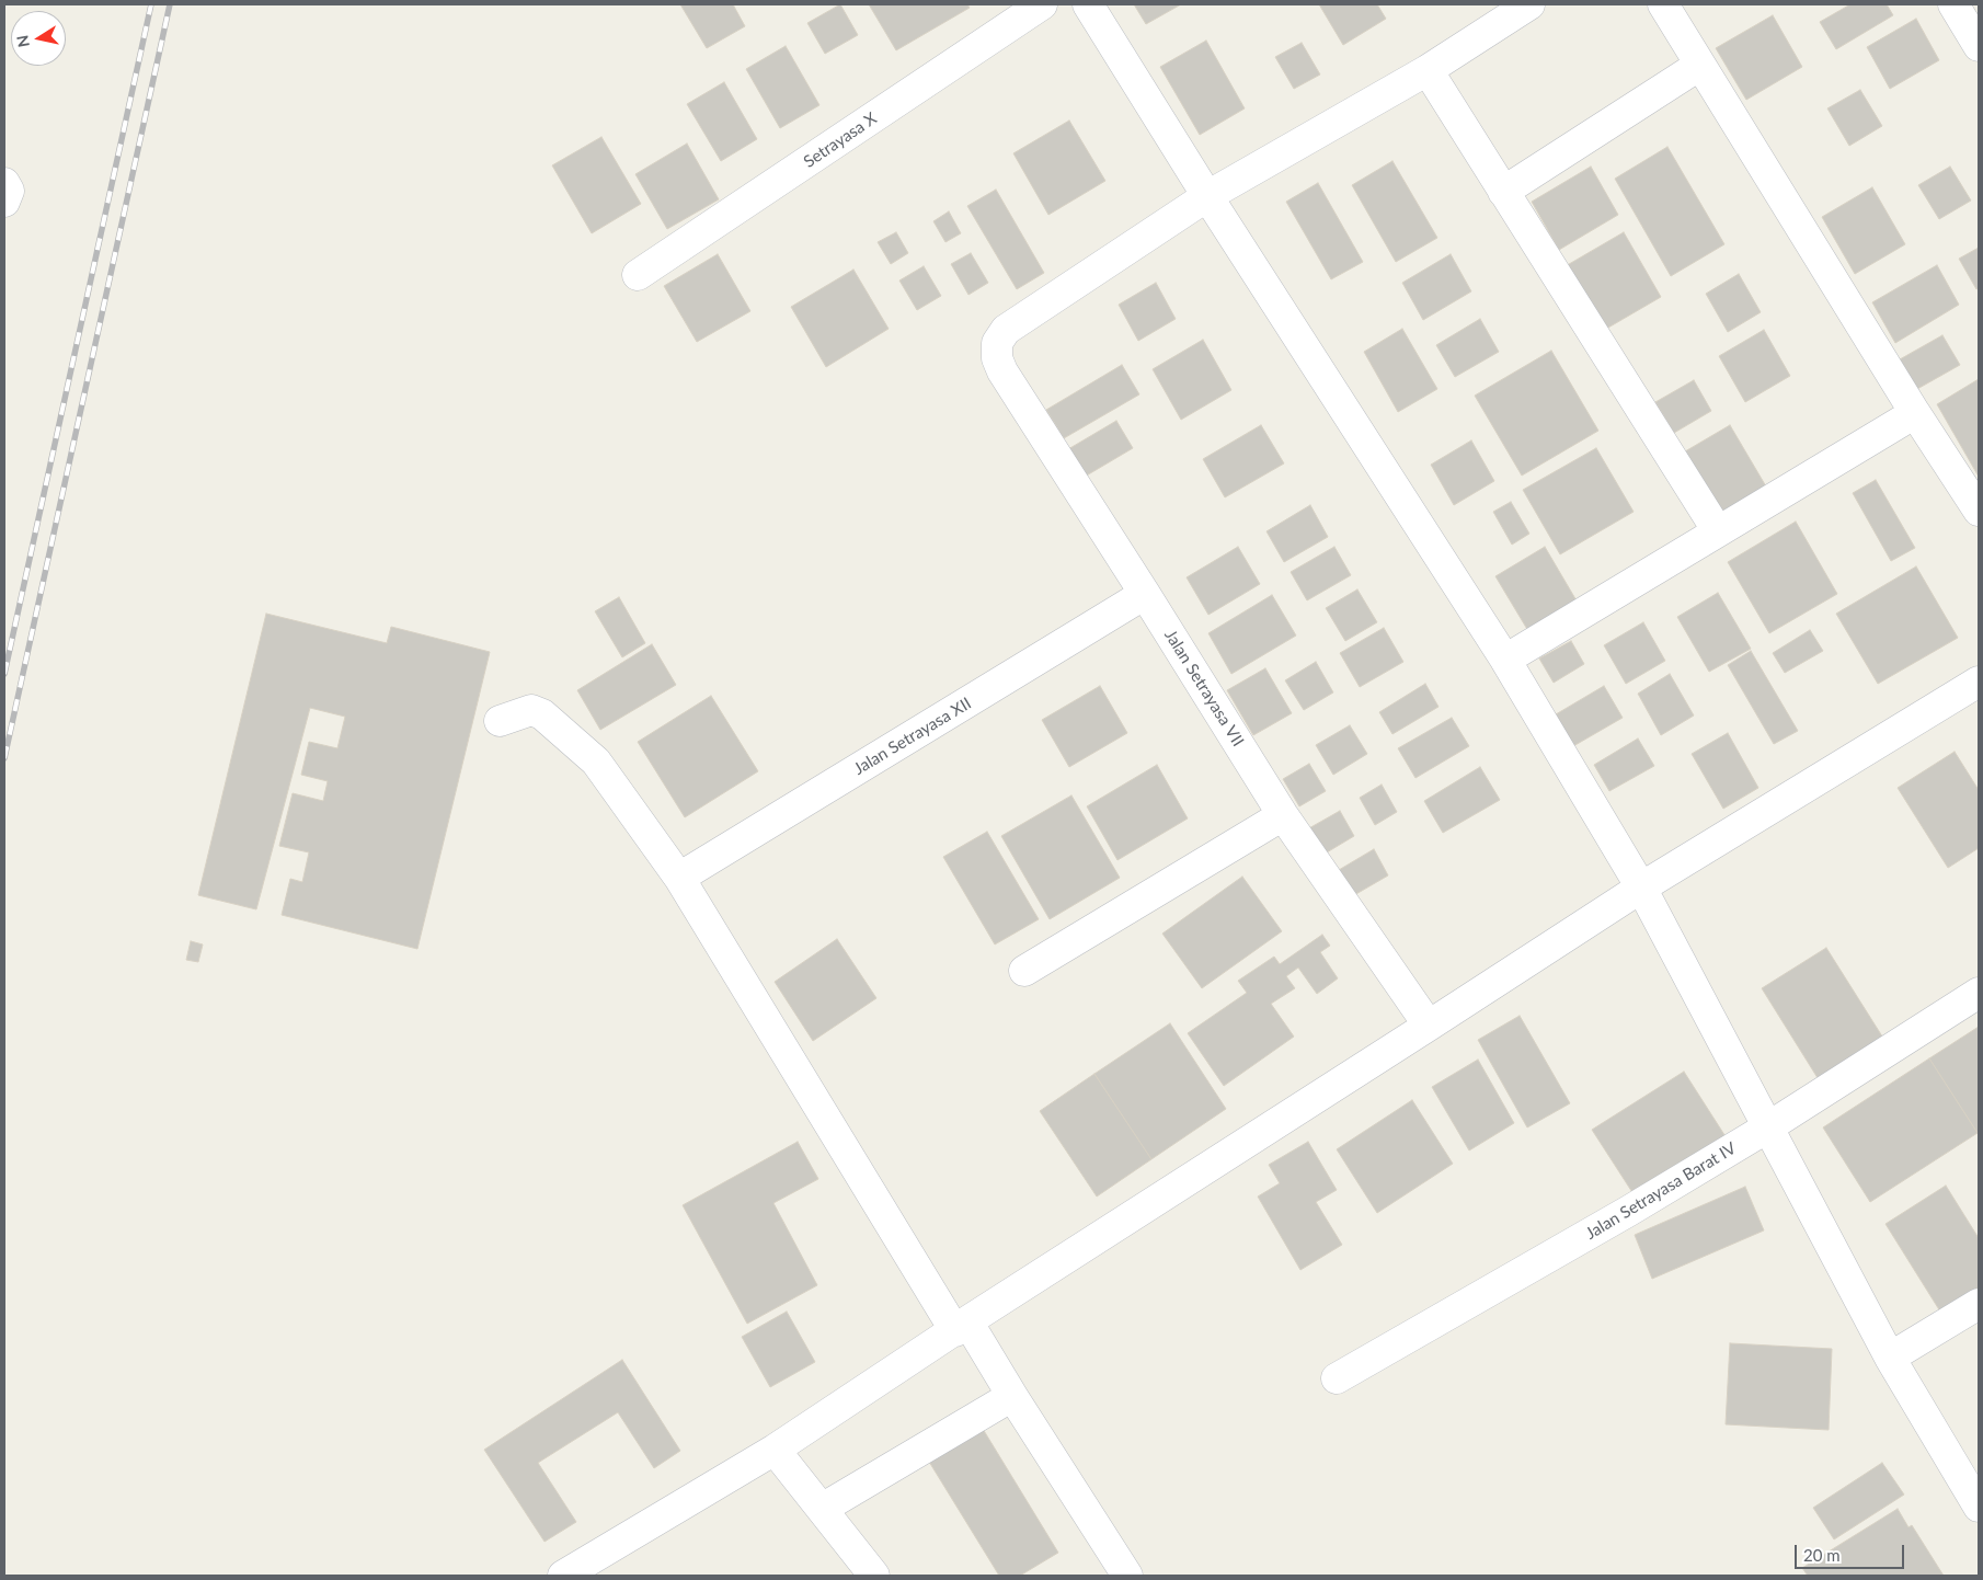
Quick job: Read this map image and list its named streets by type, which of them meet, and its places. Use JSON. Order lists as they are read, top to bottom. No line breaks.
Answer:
{"streets":{"street":["Setrayasa X","Jalan Setrayasa VII","Jalan Setrayasa XII","Jalan Setrayasa Barat IV"]},"crossings":[["Jalan Setrayasa VII","Jalan Setrayasa XII"]],"scale_bar":"20 m","north":"left"}
